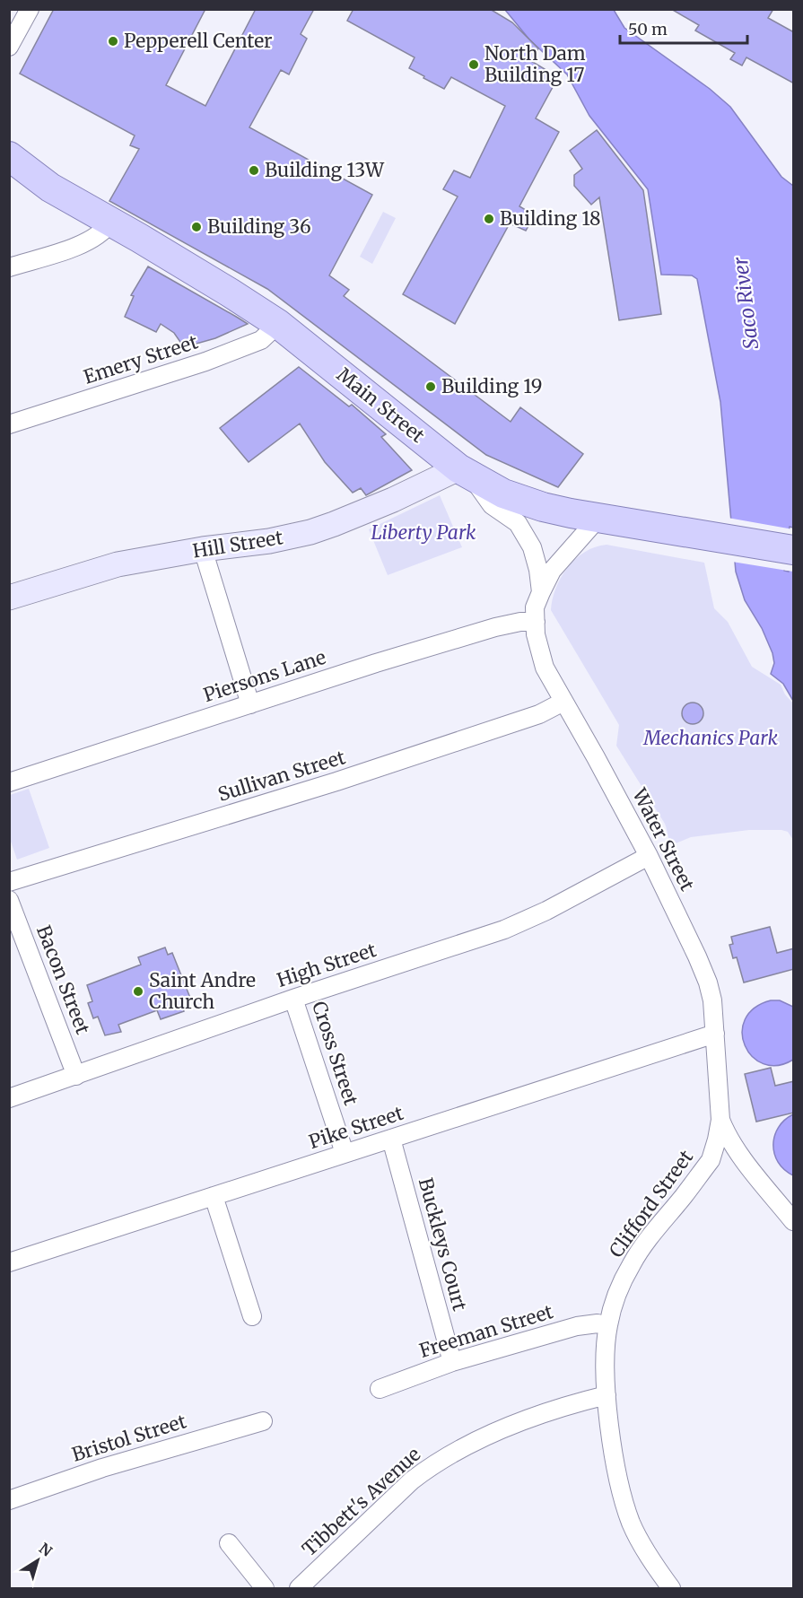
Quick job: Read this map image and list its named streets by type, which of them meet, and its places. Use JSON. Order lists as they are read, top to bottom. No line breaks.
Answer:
{"streets":{"main road":["Main Street"],"street":["Emery Street","Hill Street","Piersons Lane","Sullivan Street","Water Street","High Street","Bacon Street","Cross Street","Pike Street","Clifford Street","Buckleys Court","Freeman Street","Bristol Street","Tibbett's Avenue"]},"crossings":[["Emery Street","Main Street"],["Main Street","Hill Street"],["Piersons Lane","Water Street"],["Sullivan Street","Water Street"],["Water Street","High Street"],["Water Street","Pike Street"],["Water Street","Clifford Street"],["High Street","Bacon Street"],["High Street","Cross Street"],["Cross Street","Pike Street"],["Pike Street","Buckleys Court"],["Clifford Street","Freeman Street"],["Clifford Street","Tibbett's Avenue"],["Buckleys Court","Freeman Street"]],"water":["Saco River"],"parks":["Liberty Park","Mechanics Park"],"places":["Pepperell Center","North Dam Building 17","Building 13W","Building 18","Building 36","Building 19","Saint Andre Church"],"scale_bar":"50 m","north":"top right"}
